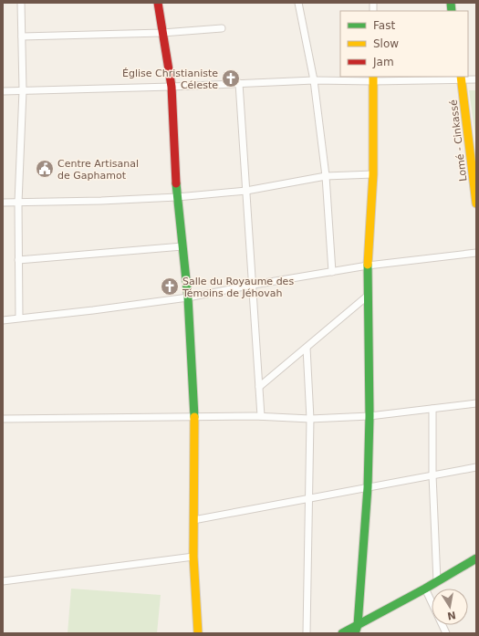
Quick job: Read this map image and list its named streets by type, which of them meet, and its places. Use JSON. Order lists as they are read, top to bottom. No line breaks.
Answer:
{"streets":{"main road":["Lomé - Cinkassé"]},"places":{"church":["Église Christianiste Céleste","Salle du Royaume des Témoins de Jéhovah"],"public building":["Centre Artisanal de Gaphamot"]},"legend":["Fast","Slow","Jam"],"north":"bottom"}
